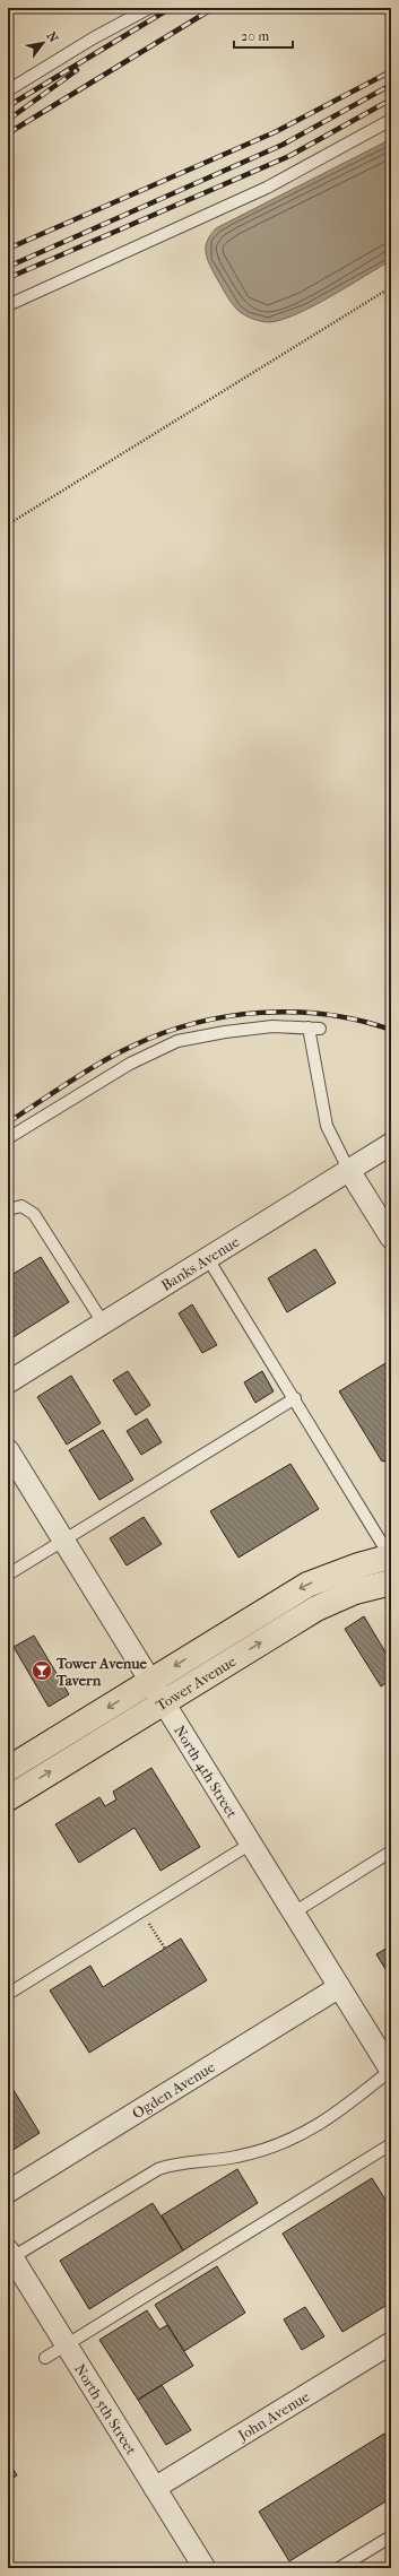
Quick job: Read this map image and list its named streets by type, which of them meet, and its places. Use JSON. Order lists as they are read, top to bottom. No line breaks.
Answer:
{"streets":{"main road":["Tower Avenue"],"street":["Banks Avenue","North 4th Street","Ogden Avenue","North 5th Street","John Avenue"]},"crossings":[["Tower Avenue","North 4th Street"],["North 4th Street","Ogden Avenue"],["North 5th Street","John Avenue"]],"places":{"bar":["Tower Avenue Tavern"]},"scale_bar":"20 m","north":"top right"}
